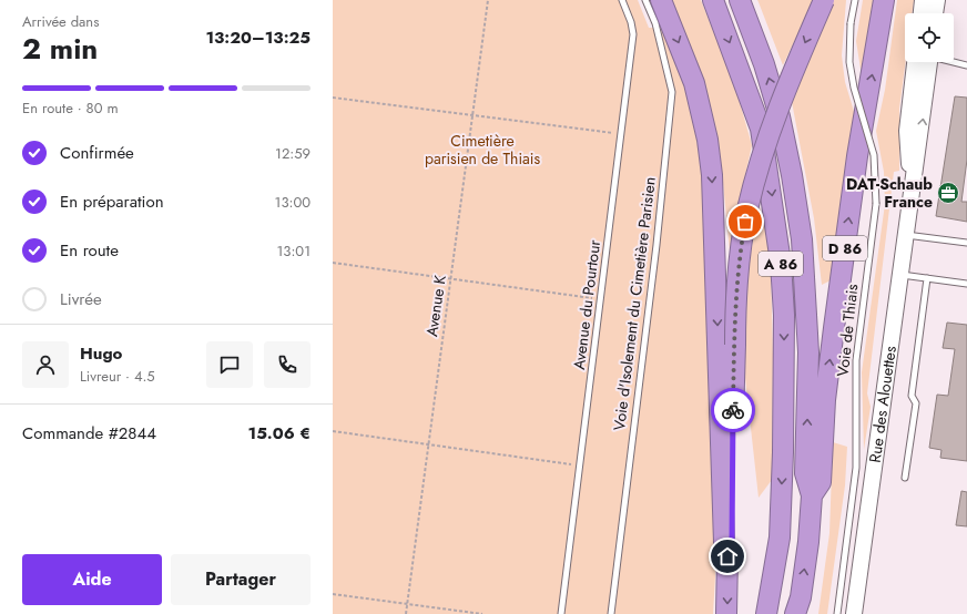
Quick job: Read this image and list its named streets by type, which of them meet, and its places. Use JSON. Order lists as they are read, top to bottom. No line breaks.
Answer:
{"streets":{"highway":["D 86","A 86"],"main road":["Rue des Alouettes"],"lane":["Voie d'Isolement du Cimetière Parisien","Avenue du Pourtour","Voie de Thiais"],"path":["Avenue K"]},"crossings":[["D 86","A 86"]],"parks":["Cimetière parisien de Thiais"],"places":{"office":["DAT-Schaub France"]},"page":{"heading":["2 min","Arrivée dans","13:20–13:25"],"panel":["Hugo","Livreur · 4.5","Commande #2844","15.06 €"],"bar":"En route · 80 m","list":[["Confirmée","12:59"],["En préparation","13:00"],["En route","13:01"],"Livrée"],"buttons":["Aide","Partager"]}}
